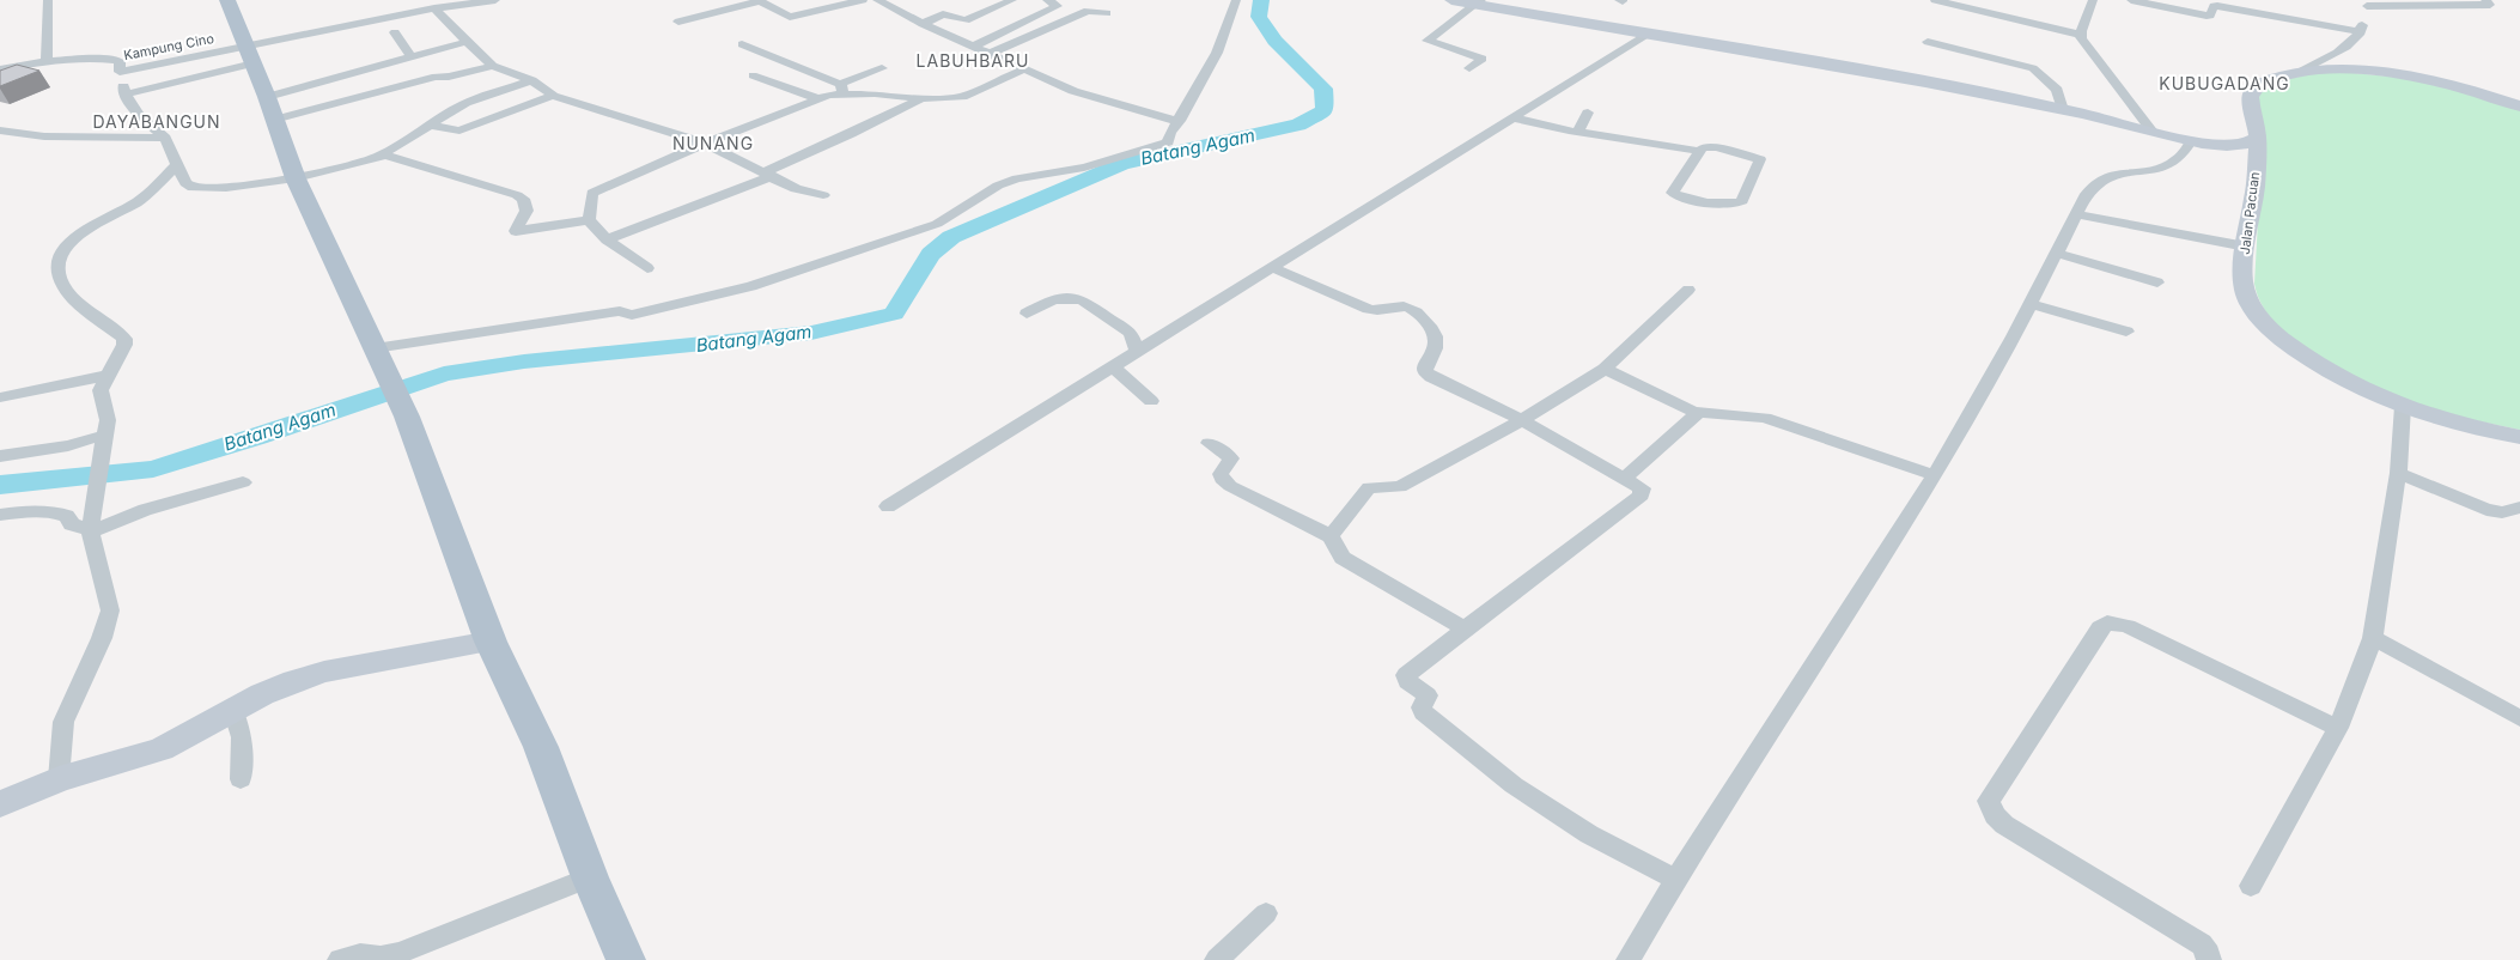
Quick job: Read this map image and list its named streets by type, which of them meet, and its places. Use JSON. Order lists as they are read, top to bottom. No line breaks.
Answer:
{"streets":{"street":["Kampung Cino","Jalan Pacuan"]},"districts":["LABUHBARU","KUBUGADANG","DAYABANGUN","NUNANG"],"water":["Batang Agam"]}
